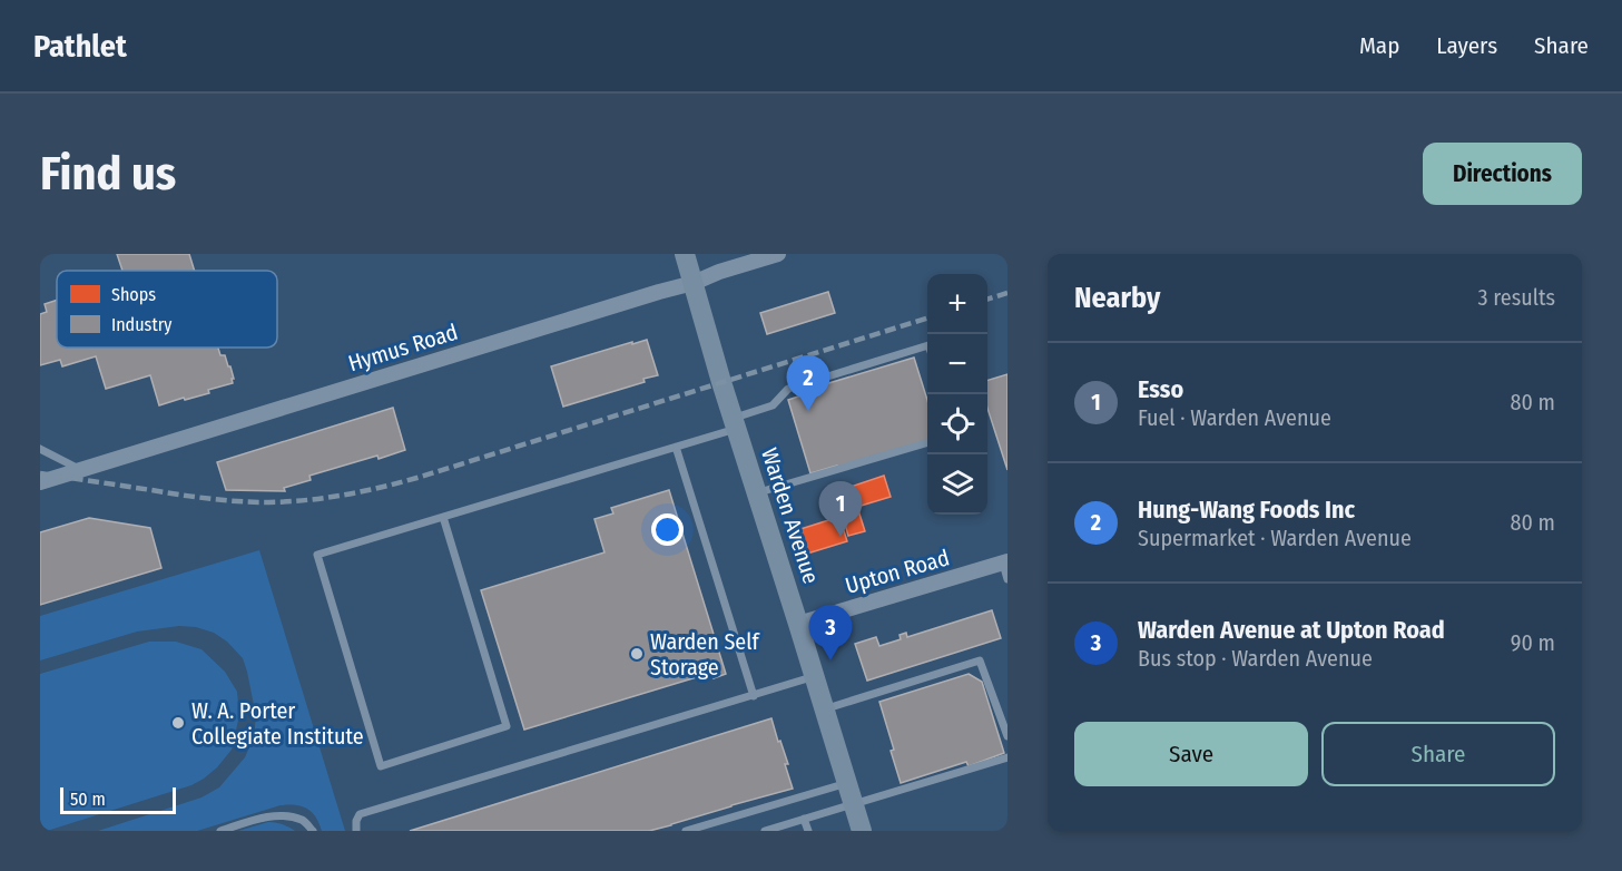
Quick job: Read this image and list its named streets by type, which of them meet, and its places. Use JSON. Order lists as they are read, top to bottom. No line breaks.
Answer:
{"streets":{"main road":["Warden Avenue"],"street":["Hymus Road","Upton Road"]},"crossings":[["Hymus Road","Warden Avenue"],["Warden Avenue","Upton Road"]],"places":["Warden Self Storage","W. A. Porter Collegiate Institute"],"legend":["Shops","Industry"],"scale_bar":"50 m","page":{"header":"Pathlet","nav":["Map","Layers","Share"],"buttons":["Directions",["Save","Share"]],"title":"Find us","heading":["Nearby","3 results"],"map_buttons":["+","−"],"list":[{"mark":"1","name":"Esso","note":"Fuel · Warden Avenue","value":"80 m"},{"mark":"2","name":"Hung-Wang Foods Inc","note":"Supermarket · Warden Avenue","value":"80 m"},{"mark":"3","name":"Warden Avenue at Upton Road","note":"Bus stop · Warden Avenue","value":"90 m"}],"pins":["2","1","3"],"scale":"50 m"}}
